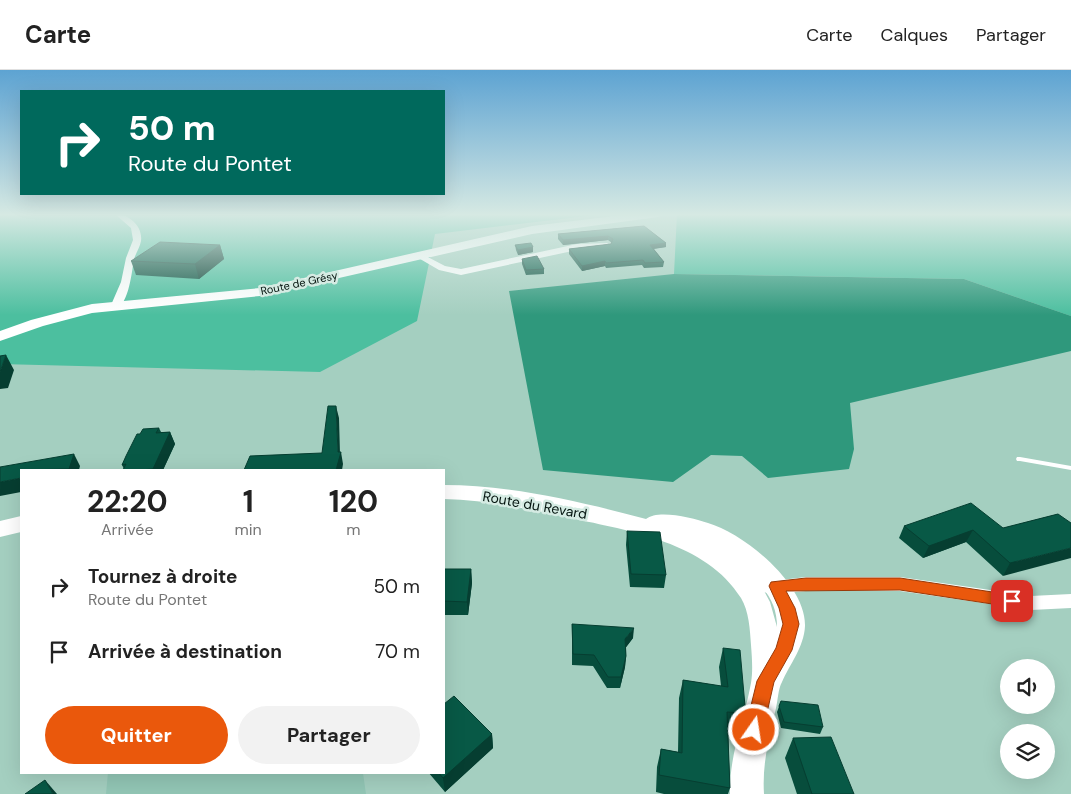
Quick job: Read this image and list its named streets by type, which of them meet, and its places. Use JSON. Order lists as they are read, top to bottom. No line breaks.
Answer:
{"streets":{"main road":["Route de Grésy","Route du Revard"]},"page":{"header":"Carte","nav":["Carte","Calques","Partager"],"turn":["50 m","Route du Pontet"],"eta":["22:20","Arrivée","1","min","120","m"],"list":[{"name":"Tournez à droite","note":"Route du Pontet","value":"50 m"},{"name":"Arrivée à destination","value":"70 m"}],"buttons":["Quitter","Partager"]}}
